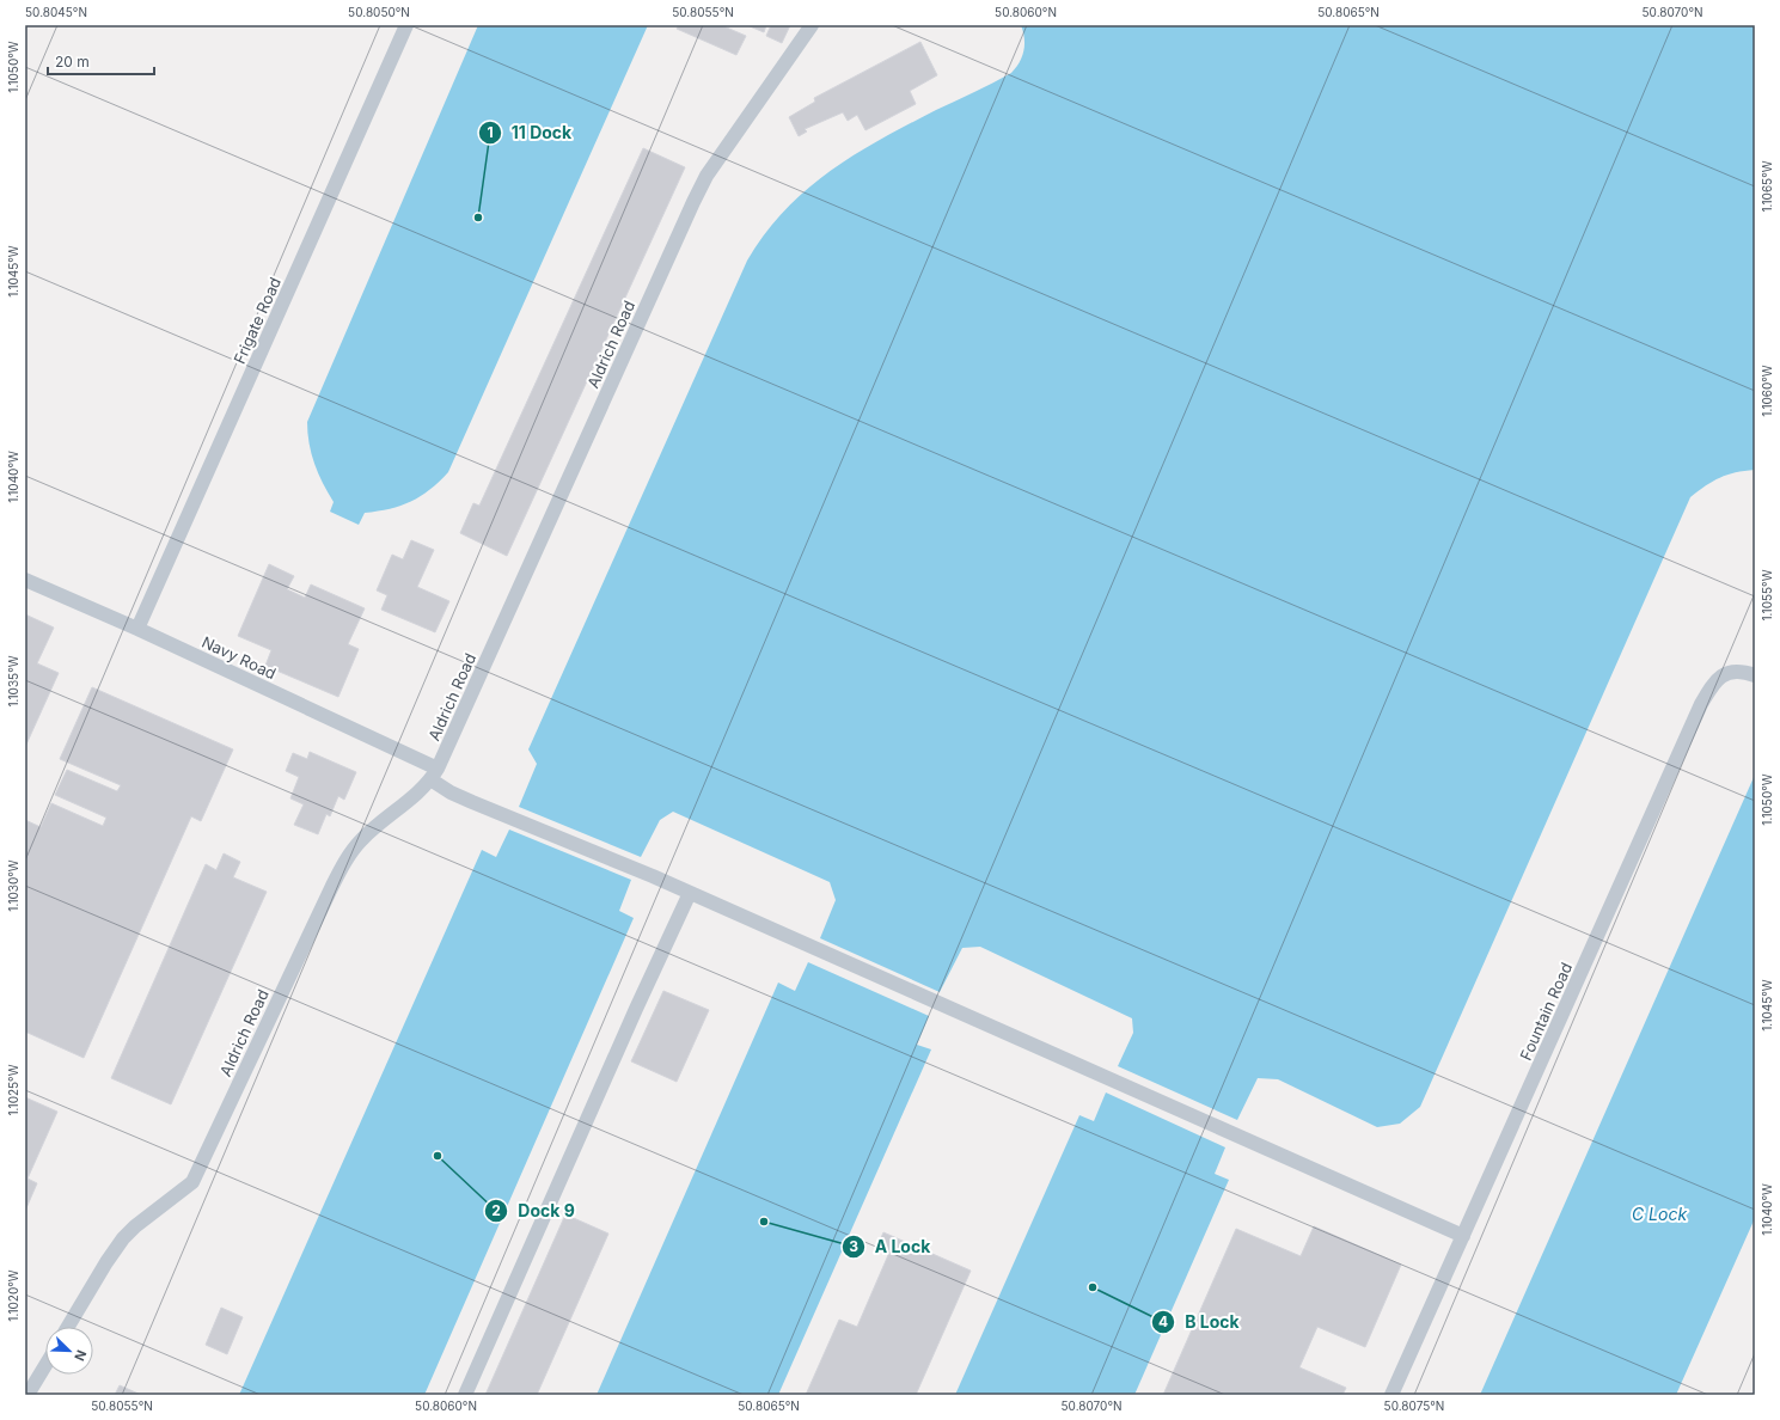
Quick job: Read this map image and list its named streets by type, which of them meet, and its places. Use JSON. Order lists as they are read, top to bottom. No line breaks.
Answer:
{"streets":{"lane":["Frigate Road","Aldrich Road","Navy Road","Fountain Road"]},"crossings":[["Frigate Road","Navy Road"],["Aldrich Road","Navy Road"],["Navy Road","Fountain Road"]],"water":["C Lock"],"places":["11 Dock","Dock 9","A Lock","B Lock"],"scale_bar":"20 m","north":"bottom right","coordinates":["50.8045°N","50.8050°N","50.8055°N","50.8060°N","50.8065°N","50.8070°N","1.1050°W","1.1065°W","1.1045°W","1.1060°W","1.1040°W","1.1055°W","1.1035°W","1.1030°W","1.1025°W","1.1020°W","50.8075°N"]}
